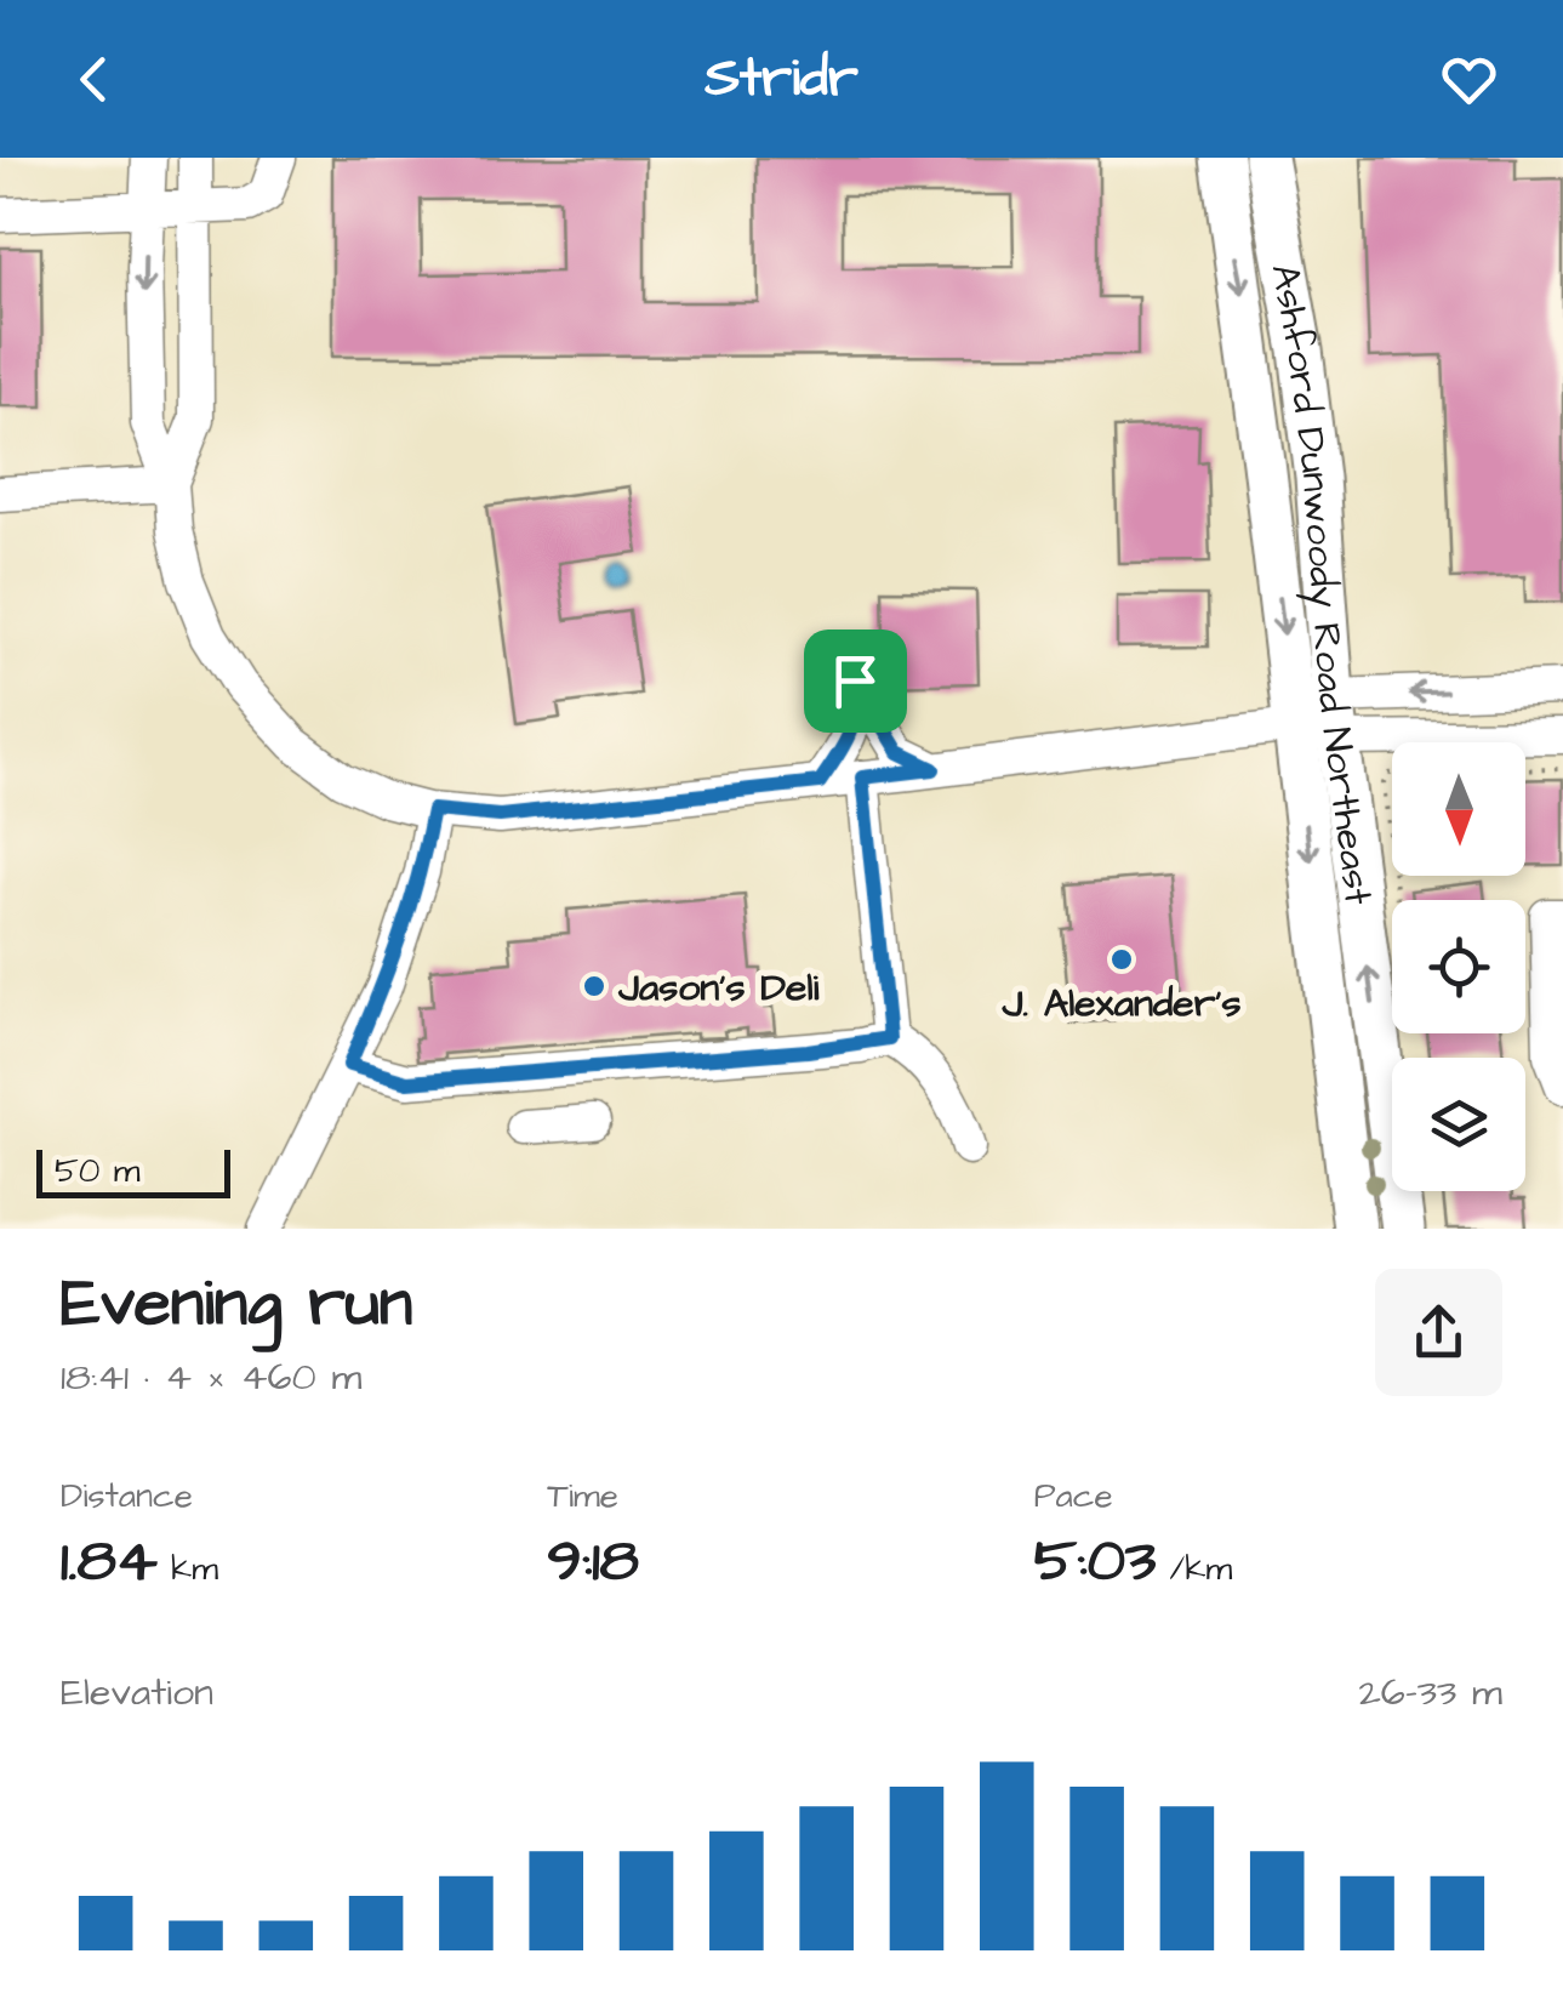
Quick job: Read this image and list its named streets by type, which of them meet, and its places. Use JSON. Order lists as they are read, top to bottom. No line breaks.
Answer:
{"streets":{"main road":["Ashford Dunwoody Road Northeast"]},"places":["J. Alexander's","Jason's Deli"],"scale_bar":"50 m","north":"bottom","page":{"header":"Stridr","scale":"50 m","heading":["Evening run","18:41 · 4 × 460 m"],"stats":[["Distance","1.84 km"],["Time","9:18"],["Pace","5:03 /km"]],"chart":["Elevation","26–33 m"]}}
